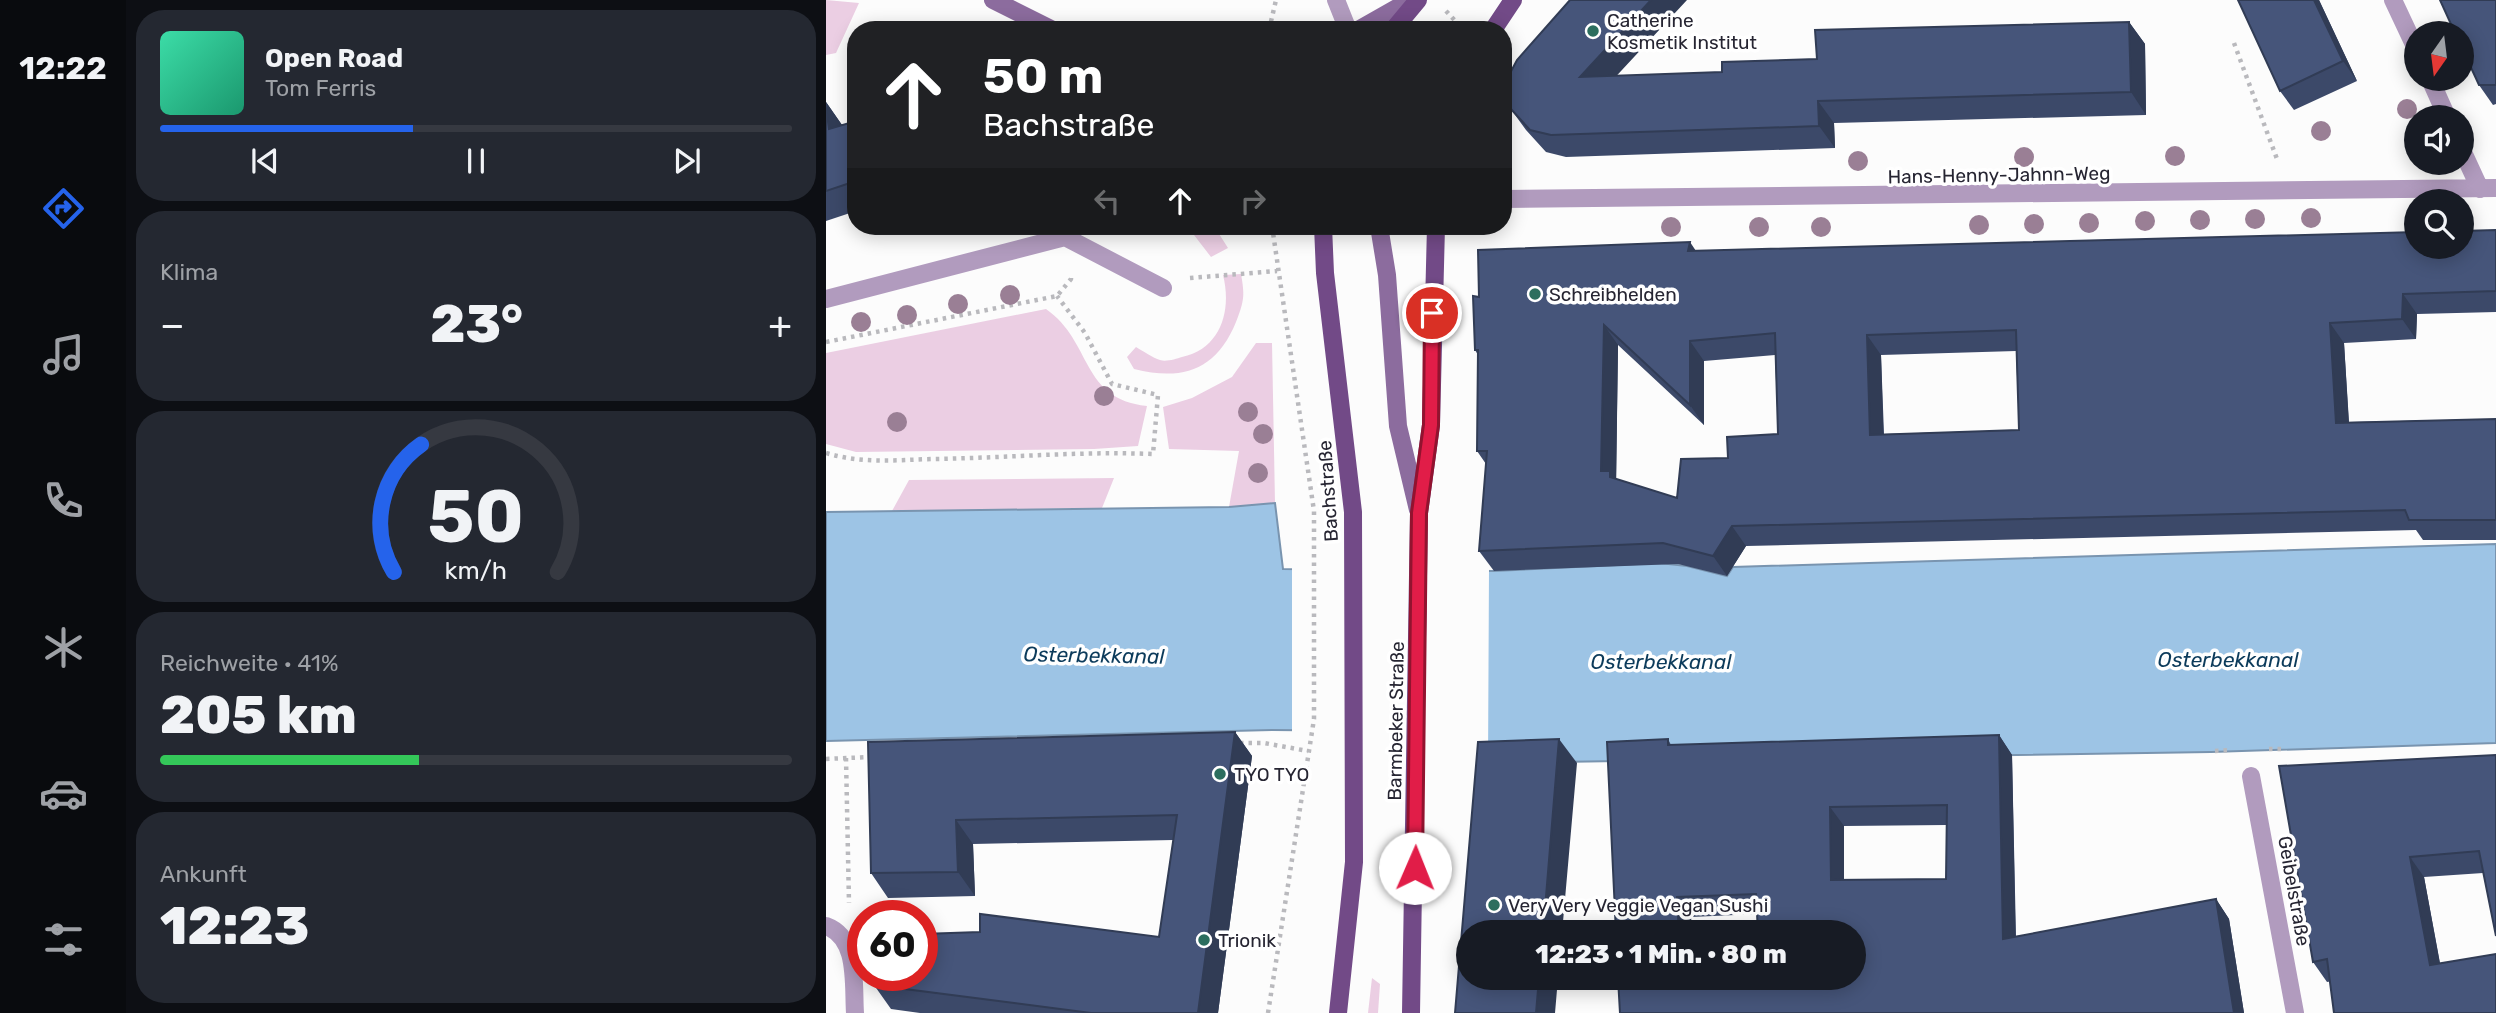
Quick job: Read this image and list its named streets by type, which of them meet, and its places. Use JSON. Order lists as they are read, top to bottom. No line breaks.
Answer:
{"streets":{"main road":["Bachstraße","Barmbeker Straße"],"street":["Hans-Henny-Jahnn-Weg","Geibelstraße"]},"water":["Osterbekkanal"],"places":["Catherine Kosmetik Institut","Schreibhelden","TYO TYO","Very Very Veggie Vegan Sushi","Trionik"],"north":"bottom","page":{"tabs":"12:22","turn":["50 m","Bachstraße"],"song":["Open Road","Tom Ferris"],"tile":["Klima",["Reichweite · 41%","205 km"],["Ankunft","12:23"]],"heat":["−","23°","+"],"limit":"60","trip":"12:23 · 1 Min. · 80 m","gauge":["50","km/h"]}}
